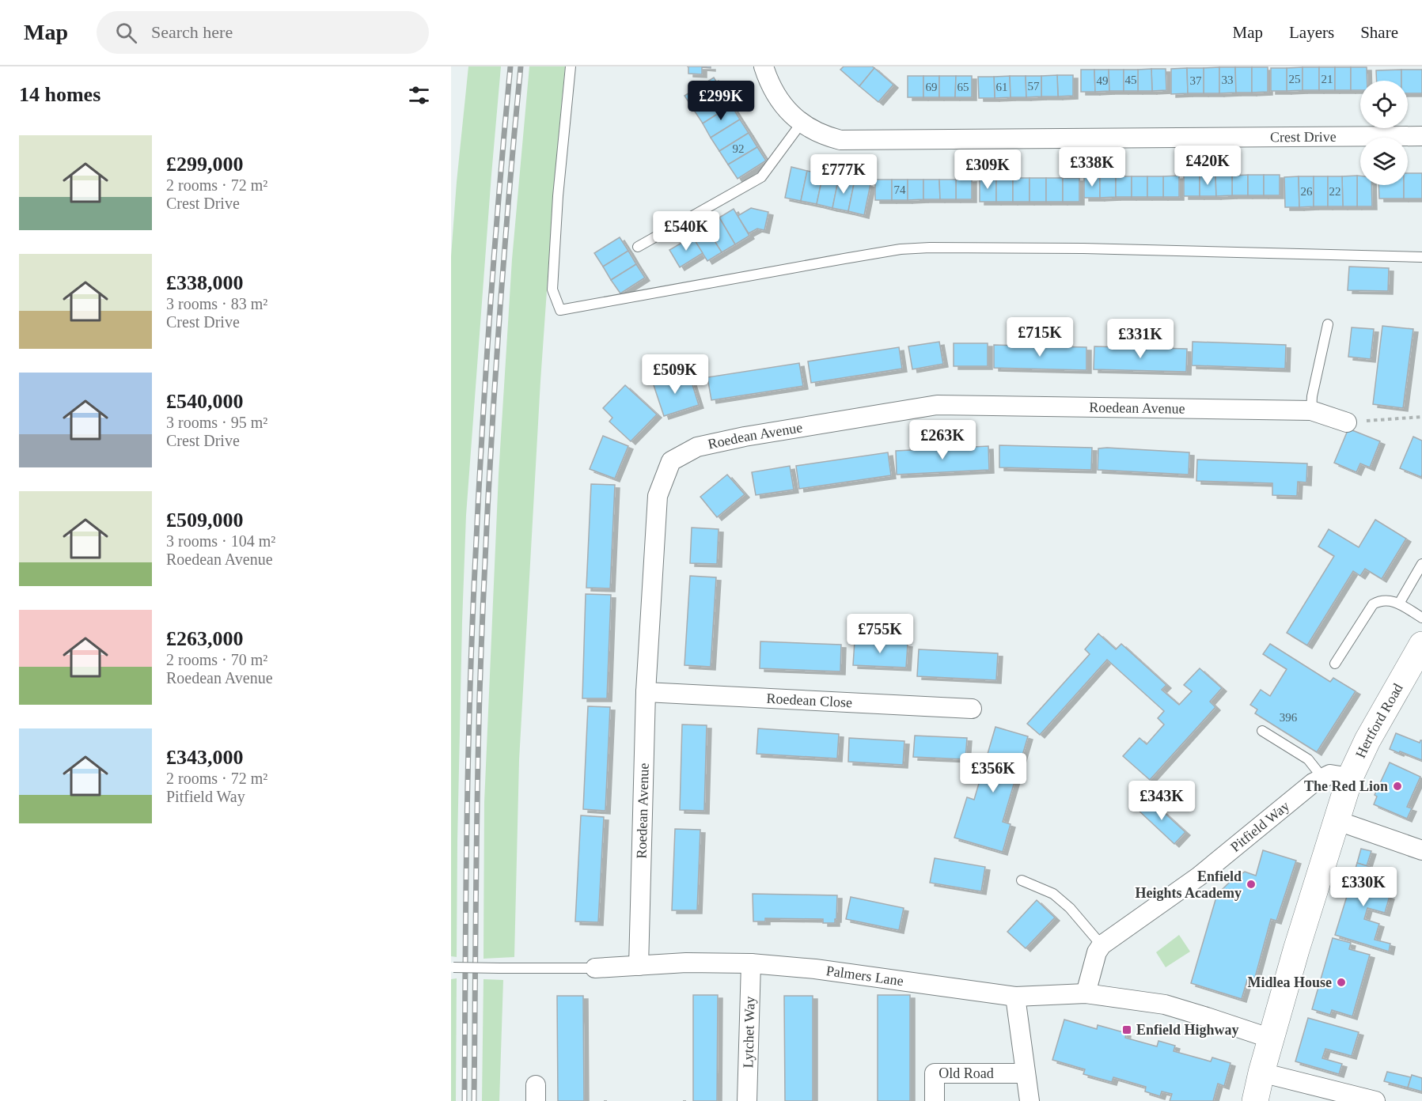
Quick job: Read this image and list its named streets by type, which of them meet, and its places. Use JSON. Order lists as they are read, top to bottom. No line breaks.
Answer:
{"streets":{"main road":["Hertford Road"],"street":["Crest Drive","Roedean Avenue","Roedean Close","Pitfield Way","Palmers Lane","Lytchet Way","Old Road"]},"crossings":[["Roedean Avenue","Roedean Close"],["Roedean Avenue","Palmers Lane"],["Hertford Road","Pitfield Way"],["Hertford Road","Palmers Lane"],["Palmers Lane","Lytchet Way"]],"places":{"other":["The Red Lion","Enfield Heights Academy","Midlea House"],"transit":["Enfield Highway"]},"house_numbers":["25","21","45","33","49","37","57","69","65","61","92","74","26","22","396"],"page":{"header":"Map","search":"Search here","nav":["Map","Layers","Share"],"heading":"14 homes","price":["£299K","£420K","£338K","£309K","£777K","£540K","£715K","£331K","£509K","£263K","£755K","£356K","£343K","£330K"],"list":[{"name":"£299,000","note":"2 rooms · 72 m² · Crest Drive"},{"name":"£338,000","note":"3 rooms · 83 m² · Crest Drive"},{"name":"£540,000","note":"3 rooms · 95 m² · Crest Drive"},{"name":"£509,000","note":"3 rooms · 104 m² · Roedean Avenue"},{"name":"£263,000","note":"2 rooms · 70 m² · Roedean Avenue"},{"name":"£343,000","note":"2 rooms · 72 m² · Pitfield Way"}]}}
